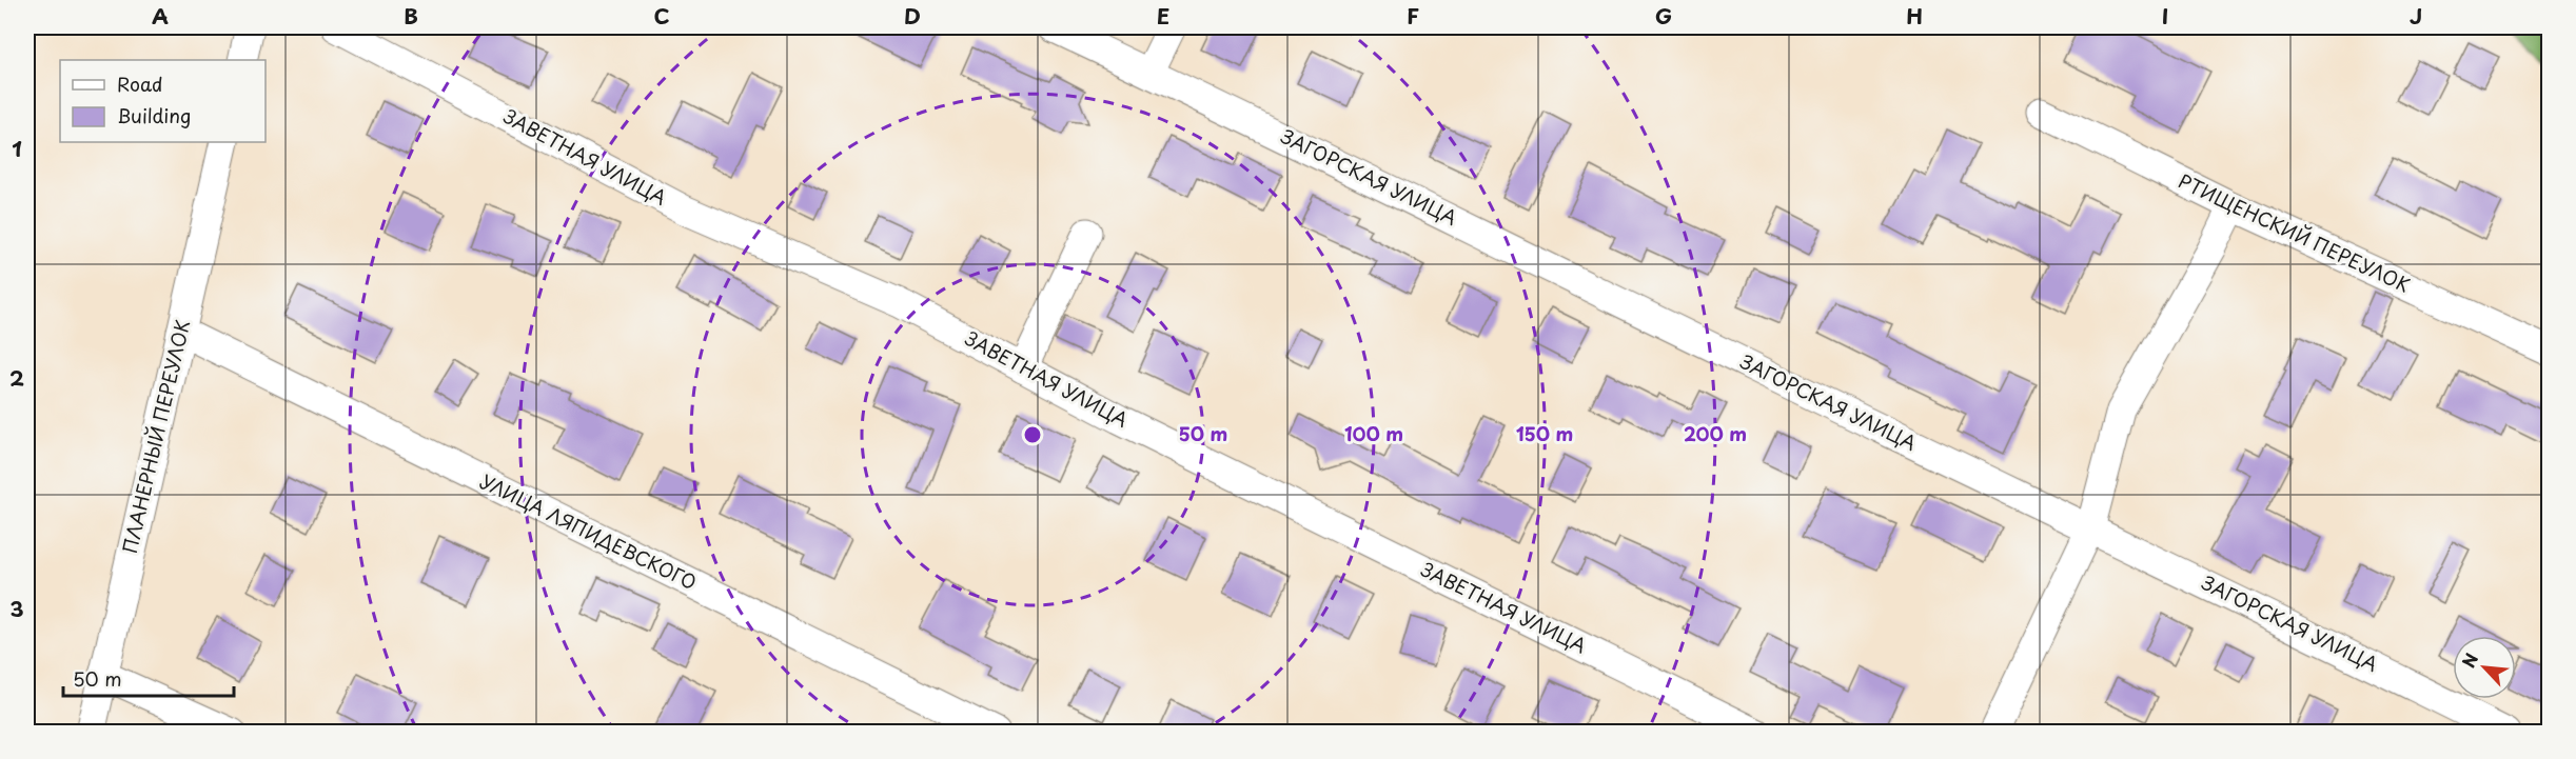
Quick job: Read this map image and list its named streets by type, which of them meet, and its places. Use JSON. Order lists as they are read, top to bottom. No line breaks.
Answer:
{"streets":{"street":["ЗАВЕТНАЯ УЛИЦА","ЗАГОРСКАЯ УЛИЦА","РТИЩЕНСКИЙ ПЕРЕУЛОК","ПЛАНЕРНЫЙ ПЕРЕУЛОК","УЛИЦА ЛЯПИДЕВСКОГО"]},"crossings":[["ПЛАНЕРНЫЙ ПЕРЕУЛОК","УЛИЦА ЛЯПИДЕВСКОГО"]],"legend":["Road","Building"],"scale_bar":"50 m","north":"top left","grid":{"columns":["A","B","C","D","E","F","G","H","I","J"],"rows":["1","2","3"]},"rings":["50 m","100 m","150 m","200 m"]}
